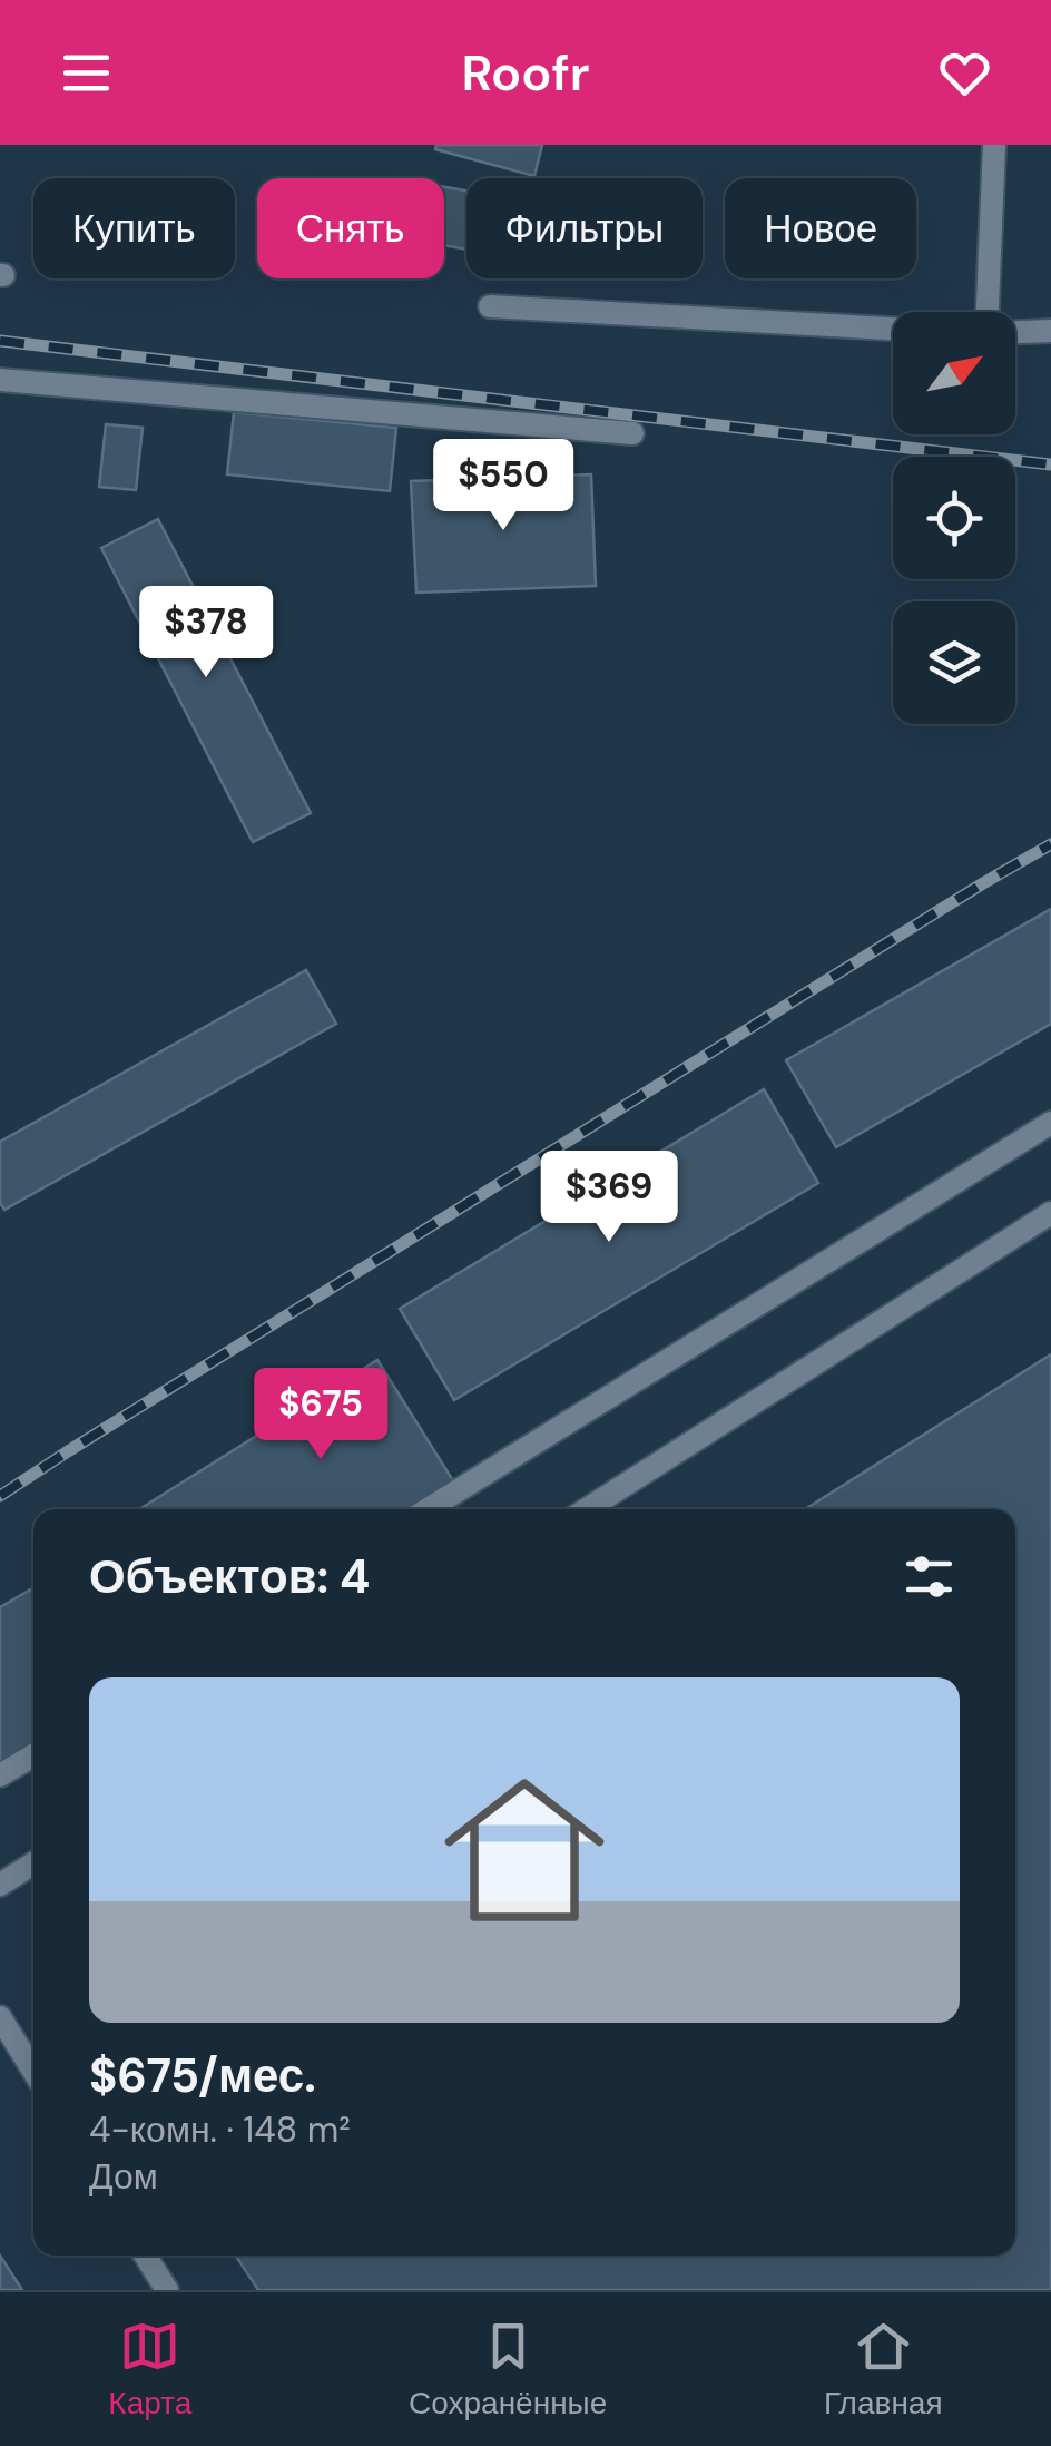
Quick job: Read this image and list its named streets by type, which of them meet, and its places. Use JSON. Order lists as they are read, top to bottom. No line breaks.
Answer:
{"north":"top right","page":{"header":"Roofr","chip":["Купить","Снять","Фильтры","Новое"],"price":["$550","$378","$369","$675"],"heading":"Объектов: 4","list":[{"name":"$675/мес.","note":"4-комн. · 148 m² · Дом"}],"tabs":["Карта","Сохранённые","Главная"]}}
